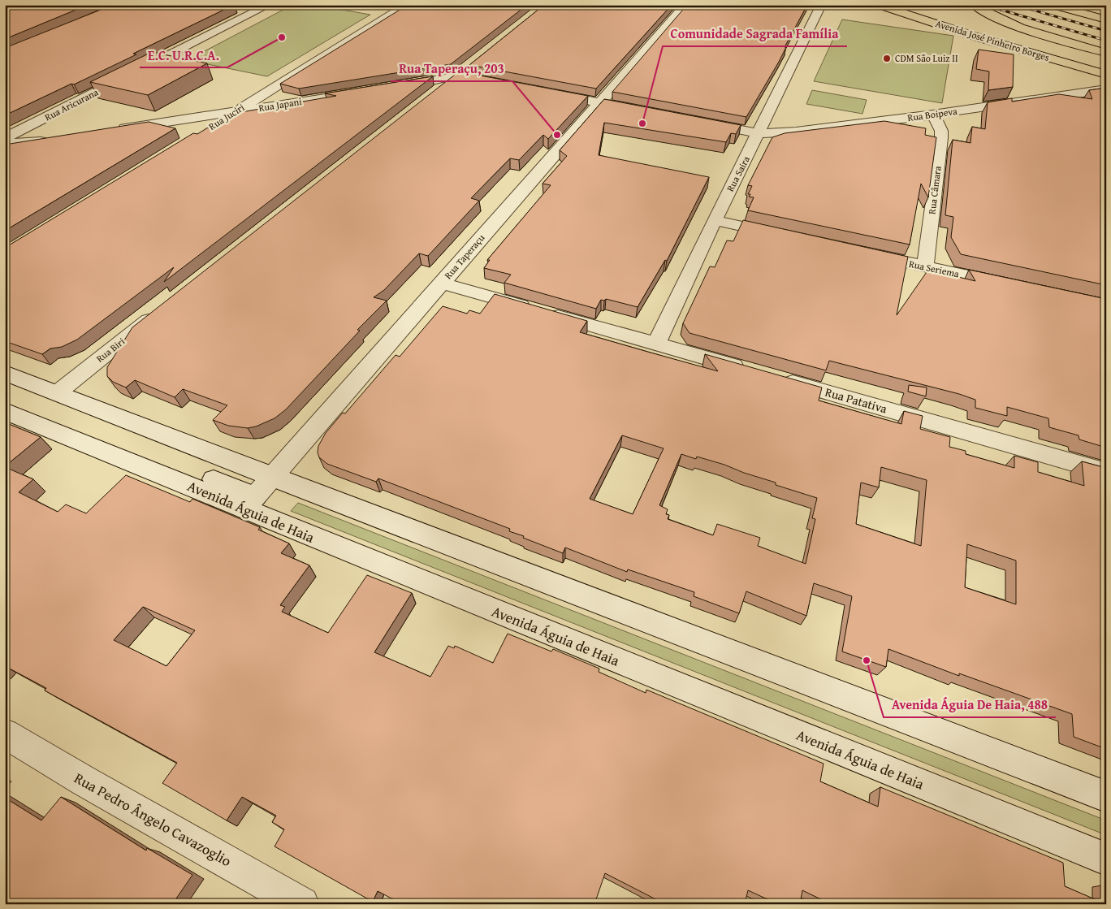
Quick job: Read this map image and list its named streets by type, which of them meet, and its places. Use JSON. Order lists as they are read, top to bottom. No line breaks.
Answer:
{"streets":{"main road":["Avenida José Pinheiro Borges"],"street":["Rua Aricurana","Rua Japani","Rua Boipeva","Rua Juciri","Rua Saira","Rua Câmara","Rua Taperaçu","Rua Seriema","Rua Biri","Rua Patativa","Avenida Águia de Haia","Rua Pedro Ângelo Cavazoglio"]},"crossings":[["Rua Japani","Rua Juciri"],["Rua Boipeva","Rua Saira"],["Rua Boipeva","Rua Câmara"],["Rua Câmara","Rua Seriema"],["Rua Taperaçu","Avenida Águia de Haia"],["Rua Biri","Avenida Águia de Haia"]],"places":["E.C. U.R.C.A.","CDM São Luiz II","Comunidade Sagrada Família","Rua Taperaçu, 203","Avenida Águia De Haia, 488"]}
